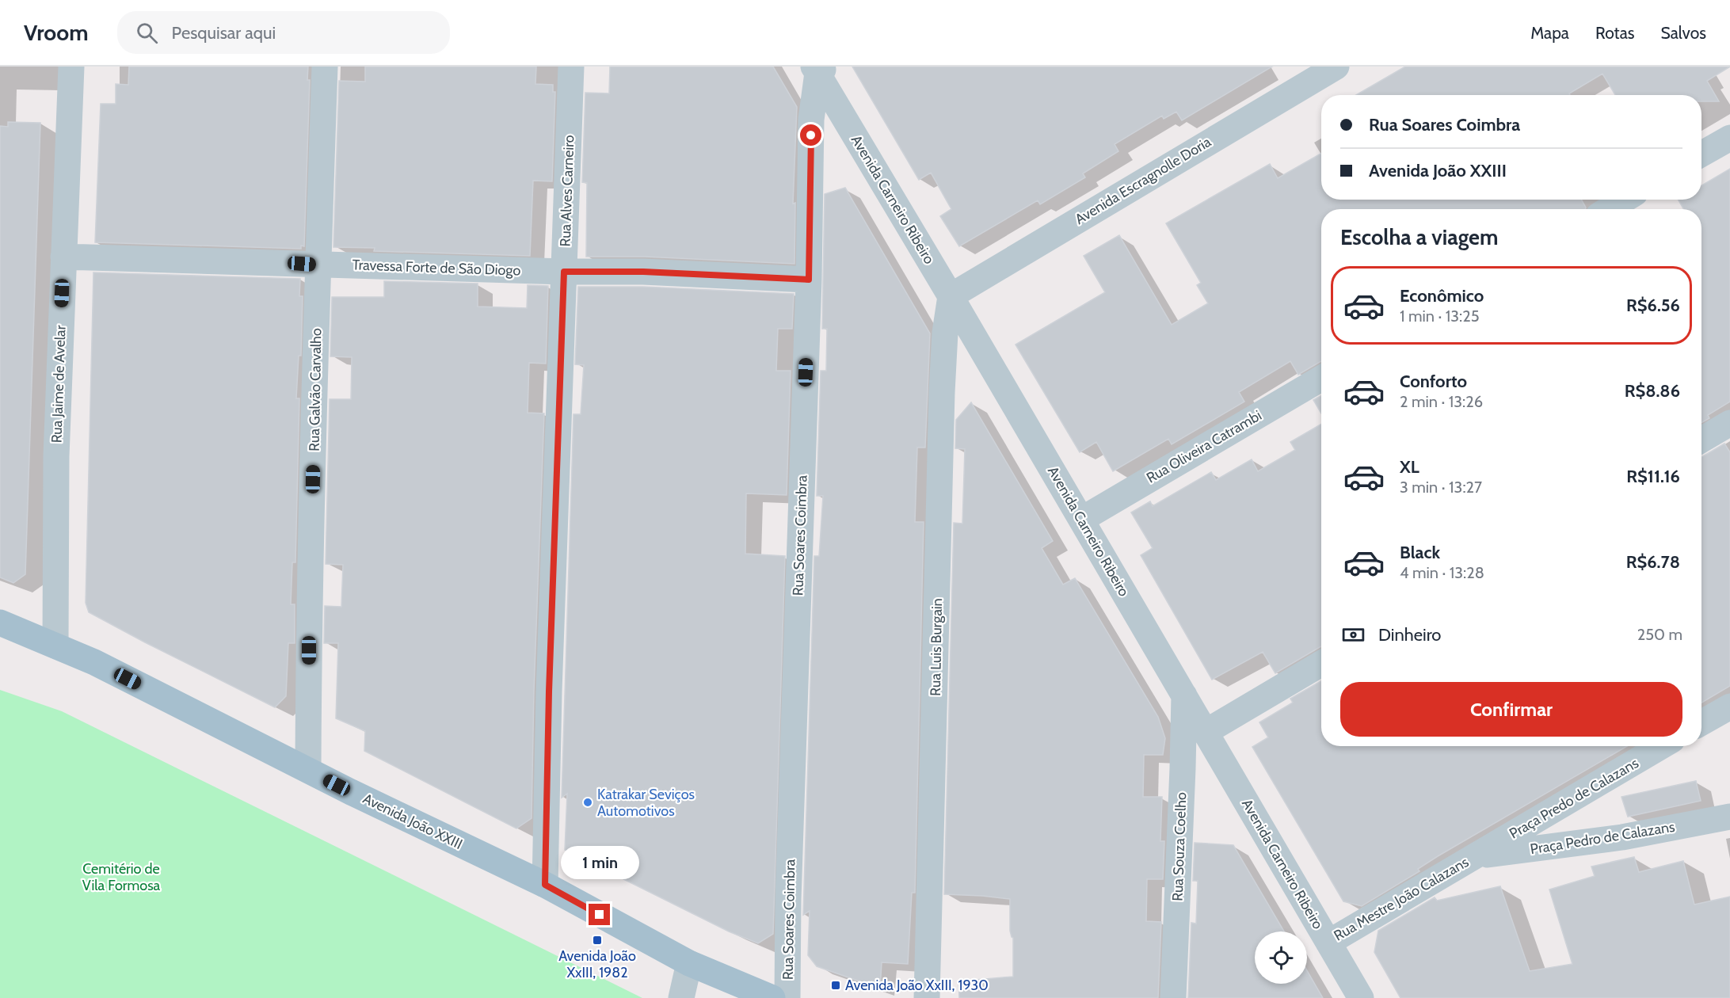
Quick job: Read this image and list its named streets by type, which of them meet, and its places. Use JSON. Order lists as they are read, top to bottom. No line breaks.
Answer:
{"streets":{"main road":["Avenida João XXIII"],"street":["Avenida Escragnolle Doria","Rua Alves Carneiro","Avenida Carneiro Ribeiro","Travessa Forte de São Diogo","Rua Jaime de Avelar","Rua Galvão Carvalho","Rua Oliveira Catrambi","Rua Soares Coimbra","Rua Luis Burgain","Praça Predo de Calazans","Praça Pedro de Calazans","Rua Souza Coelho","Rua Mestre João Calazans"]},"crossings":[["Avenida Escragnolle Doria","Avenida Carneiro Ribeiro"],["Avenida Escragnolle Doria","Rua Luis Burgain"],["Rua Alves Carneiro","Travessa Forte de São Diogo"],["Rua Alves Carneiro","Avenida João XXIII"],["Avenida Carneiro Ribeiro","Rua Oliveira Catrambi"],["Avenida Carneiro Ribeiro","Rua Soares Coimbra"],["Avenida Carneiro Ribeiro","Rua Luis Burgain"],["Avenida Carneiro Ribeiro","Rua Souza Coelho"],["Avenida Carneiro Ribeiro","Rua Mestre João Calazans"],["Travessa Forte de São Diogo","Rua Jaime de Avelar"],["Travessa Forte de São Diogo","Rua Galvão Carvalho"],["Travessa Forte de São Diogo","Rua Soares Coimbra"],["Rua Jaime de Avelar","Avenida João XXIII"],["Rua Galvão Carvalho","Avenida João XXIII"],["Praça Predo de Calazans","Praça Pedro de Calazans"],["Praça Predo de Calazans","Rua Mestre João Calazans"],["Praça Pedro de Calazans","Rua Mestre João Calazans"]],"parks":["Cemitério de Vila Formosa"],"places":{"other":["Katrakar Seviços Automotivos"],"transit":["Avenida João XxIII, 1982","Avenida João XxIII, 1930"]},"page":{"header":"Vroom","search":"Pesquisar aqui","nav":["Mapa","Rotas","Salvos"],"banner":["Rua Soares Coimbra","Avenida João XXIII"],"heading":"Escolha a viagem","list":[{"name":"Econômico","note":"1 min · 13:25","value":"R$6.56"},{"name":"Conforto","note":"2 min · 13:26","value":"R$8.86"},{"name":"XL","note":"3 min · 13:27","value":"R$11.16"},{"name":"Black","note":"4 min · 13:28","value":"R$6.78"}],"pay":["Dinheiro","250 m"],"buttons":"Confirmar","bubble":"1 min"}}
